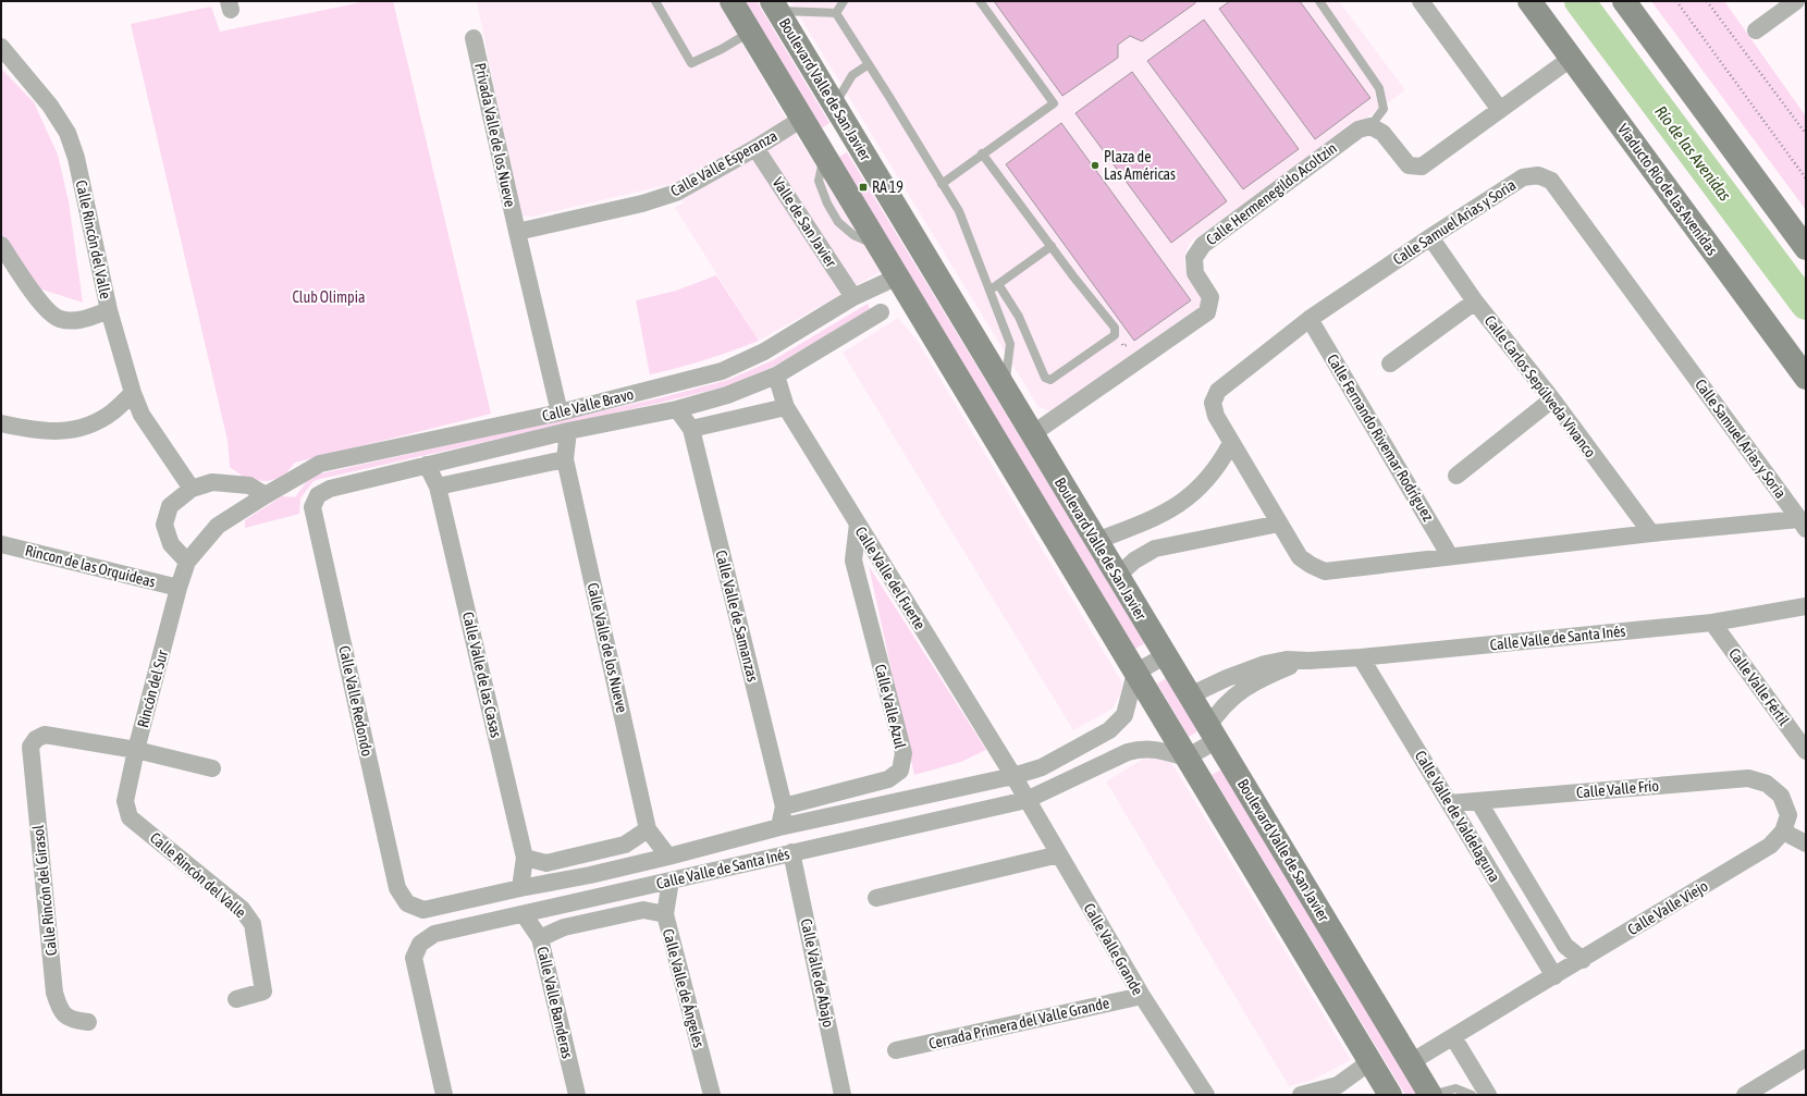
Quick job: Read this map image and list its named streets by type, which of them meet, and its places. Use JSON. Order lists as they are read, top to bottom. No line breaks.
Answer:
{"streets":{"main road":["Boulevard Valle de San Javier","Viaducto Río de las Avenidas"],"street":["Privada Valle de los Nueve","Calle Valle Esperanza","Calle Hermenegildo Acoltzin","Valle de San Javier","Calle Samuel Arias y Soria","Calle Rincón del Valle","Calle Carlos Sepúlveda Vivanco","Calle Valle Bravo","Calle Fernando Rivemar Rodríguez","Rincon de las Orquideas","Calle Valle del Fuerte","Calle Valle de Samanzas","Calle Valle de Santa Inés","Calle Valle de los Nueve","Calle Valle de las Casas","Calle Valle Fértil","Rincón del Sur","Calle Valle Redondo","Calle Valle Azul","Calle Valle Frío","Calle Valle de Valdelaguna","Calle Rincón del Girasol","Calle Valle Viejo","Calle Valle Grande","Calle Valle de Abajo","Calle Valle de Ángeles","Calle Valle Banderas","Cerrada Primera del Valle Grande"]},"crossings":[["Boulevard Valle de San Javier","Calle Hermenegildo Acoltzin"],["Boulevard Valle de San Javier","Calle Valle de Santa Inés"],["Boulevard Valle de San Javier","Calle Valle Viejo"],["Privada Valle de los Nueve","Calle Valle Esperanza"],["Calle Valle Esperanza","Valle de San Javier"],["Valle de San Javier","Calle Valle Bravo"],["Calle Samuel Arias y Soria","Calle Carlos Sepúlveda Vivanco"],["Calle Samuel Arias y Soria","Calle Fernando Rivemar Rodríguez"],["Calle Rincón del Valle","Rincón del Sur"],["Calle Valle Bravo","Calle Valle del Fuerte"],["Calle Valle Bravo","Calle Valle de Samanzas"],["Calle Valle Bravo","Calle Valle de los Nueve"],["Calle Valle Bravo","Calle Valle de las Casas"],["Calle Valle Bravo","Rincón del Sur"],["Calle Valle Bravo","Calle Valle Redondo"],["Rincon de las Orquideas","Rincón del Sur"],["Calle Valle del Fuerte","Calle Valle de Santa Inés"],["Calle Valle del Fuerte","Calle Valle Azul"],["Calle Valle del Fuerte","Calle Valle Grande"],["Calle Valle de Samanzas","Calle Valle de Santa Inés"],["Calle Valle de Samanzas","Calle Valle Azul"],["Calle Valle de Santa Inés","Calle Valle de los Nueve"],["Calle Valle de Santa Inés","Calle Valle de las Casas"],["Calle Valle de Santa Inés","Calle Valle Fértil"],["Calle Valle de Santa Inés","Calle Valle Redondo"],["Calle Valle de Santa Inés","Calle Valle de Valdelaguna"],["Calle Valle de Santa Inés","Calle Valle Grande"],["Calle Valle de Santa Inés","Calle Valle de Abajo"],["Calle Valle de Santa Inés","Calle Valle de Ángeles"],["Calle Valle de Santa Inés","Calle Valle Banderas"],["Rincón del Sur","Calle Rincón del Girasol"],["Calle Valle Frío","Calle Valle de Valdelaguna"],["Calle Valle Frío","Calle Valle Viejo"],["Calle Valle de Valdelaguna","Calle Valle Viejo"],["Calle Valle Grande","Cerrada Primera del Valle Grande"]],"water":["Río de las Avenidas"],"parks":["Club Olimpia"],"places":{"other":["Plaza de Las Américas"],"transit":["RA 19"]}}
